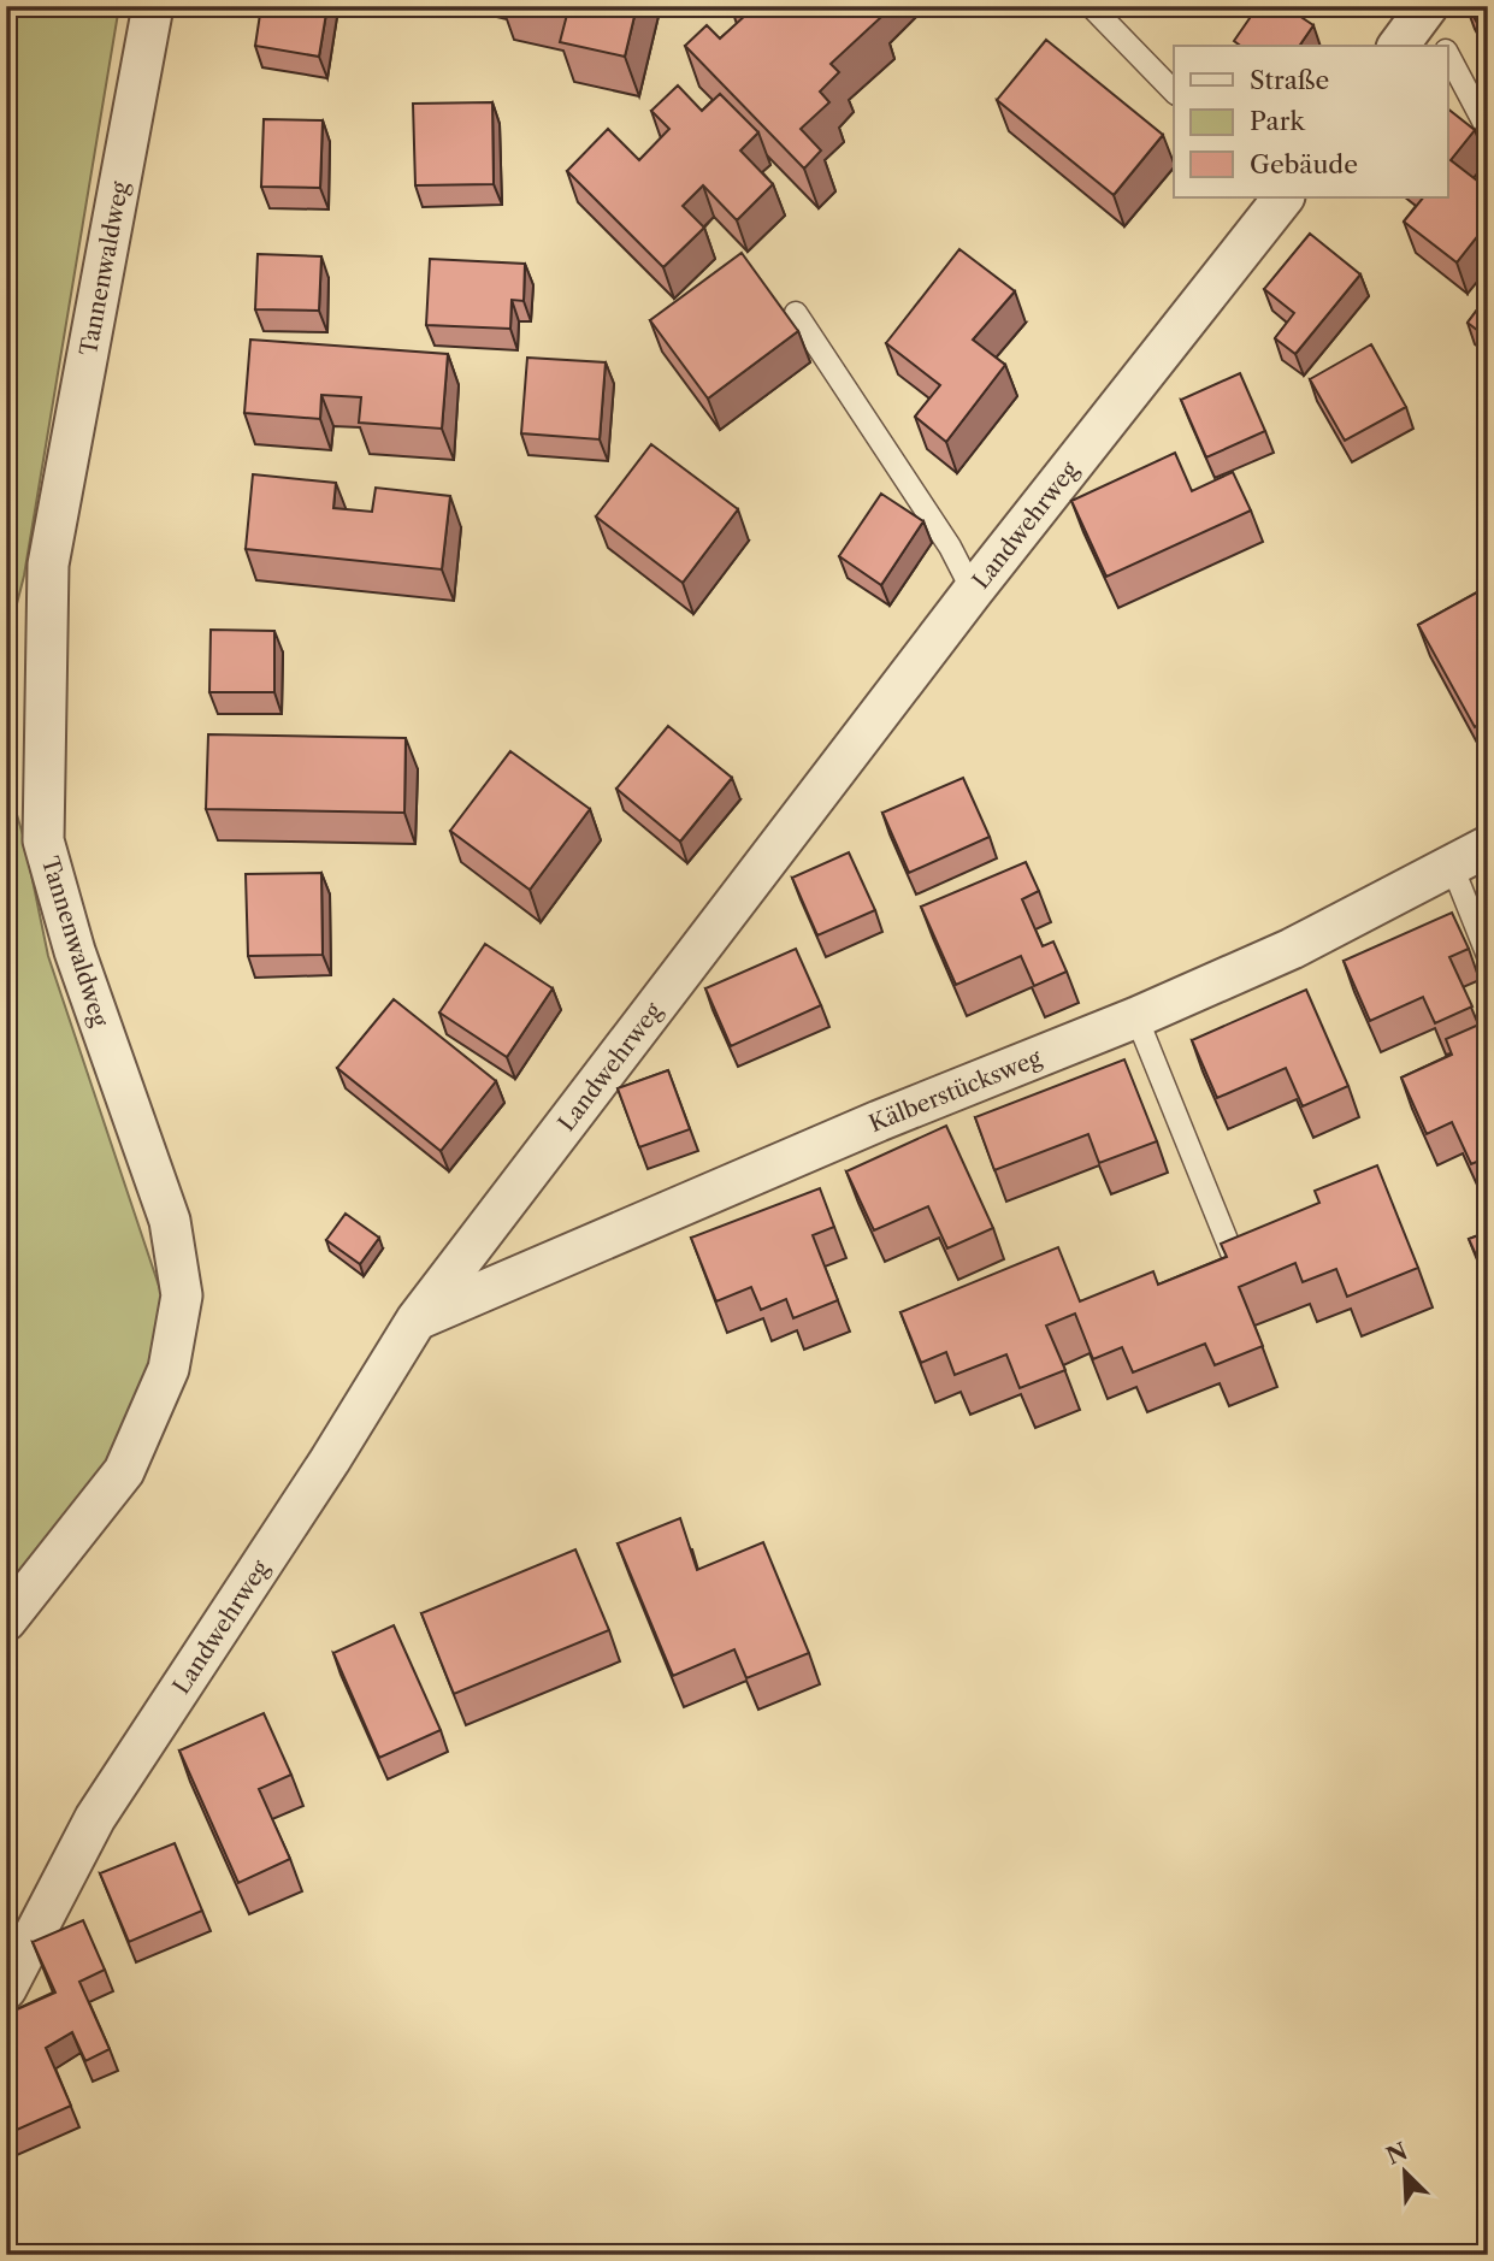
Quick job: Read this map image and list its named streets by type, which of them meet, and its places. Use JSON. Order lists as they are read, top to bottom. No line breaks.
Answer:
{"streets":{"street":["Tannenwaldweg","Landwehrweg","Kälberstücksweg"]},"crossings":[["Landwehrweg","Kälberstücksweg"]],"legend":["Straße","Park","Gebäude"],"north":"top left"}
